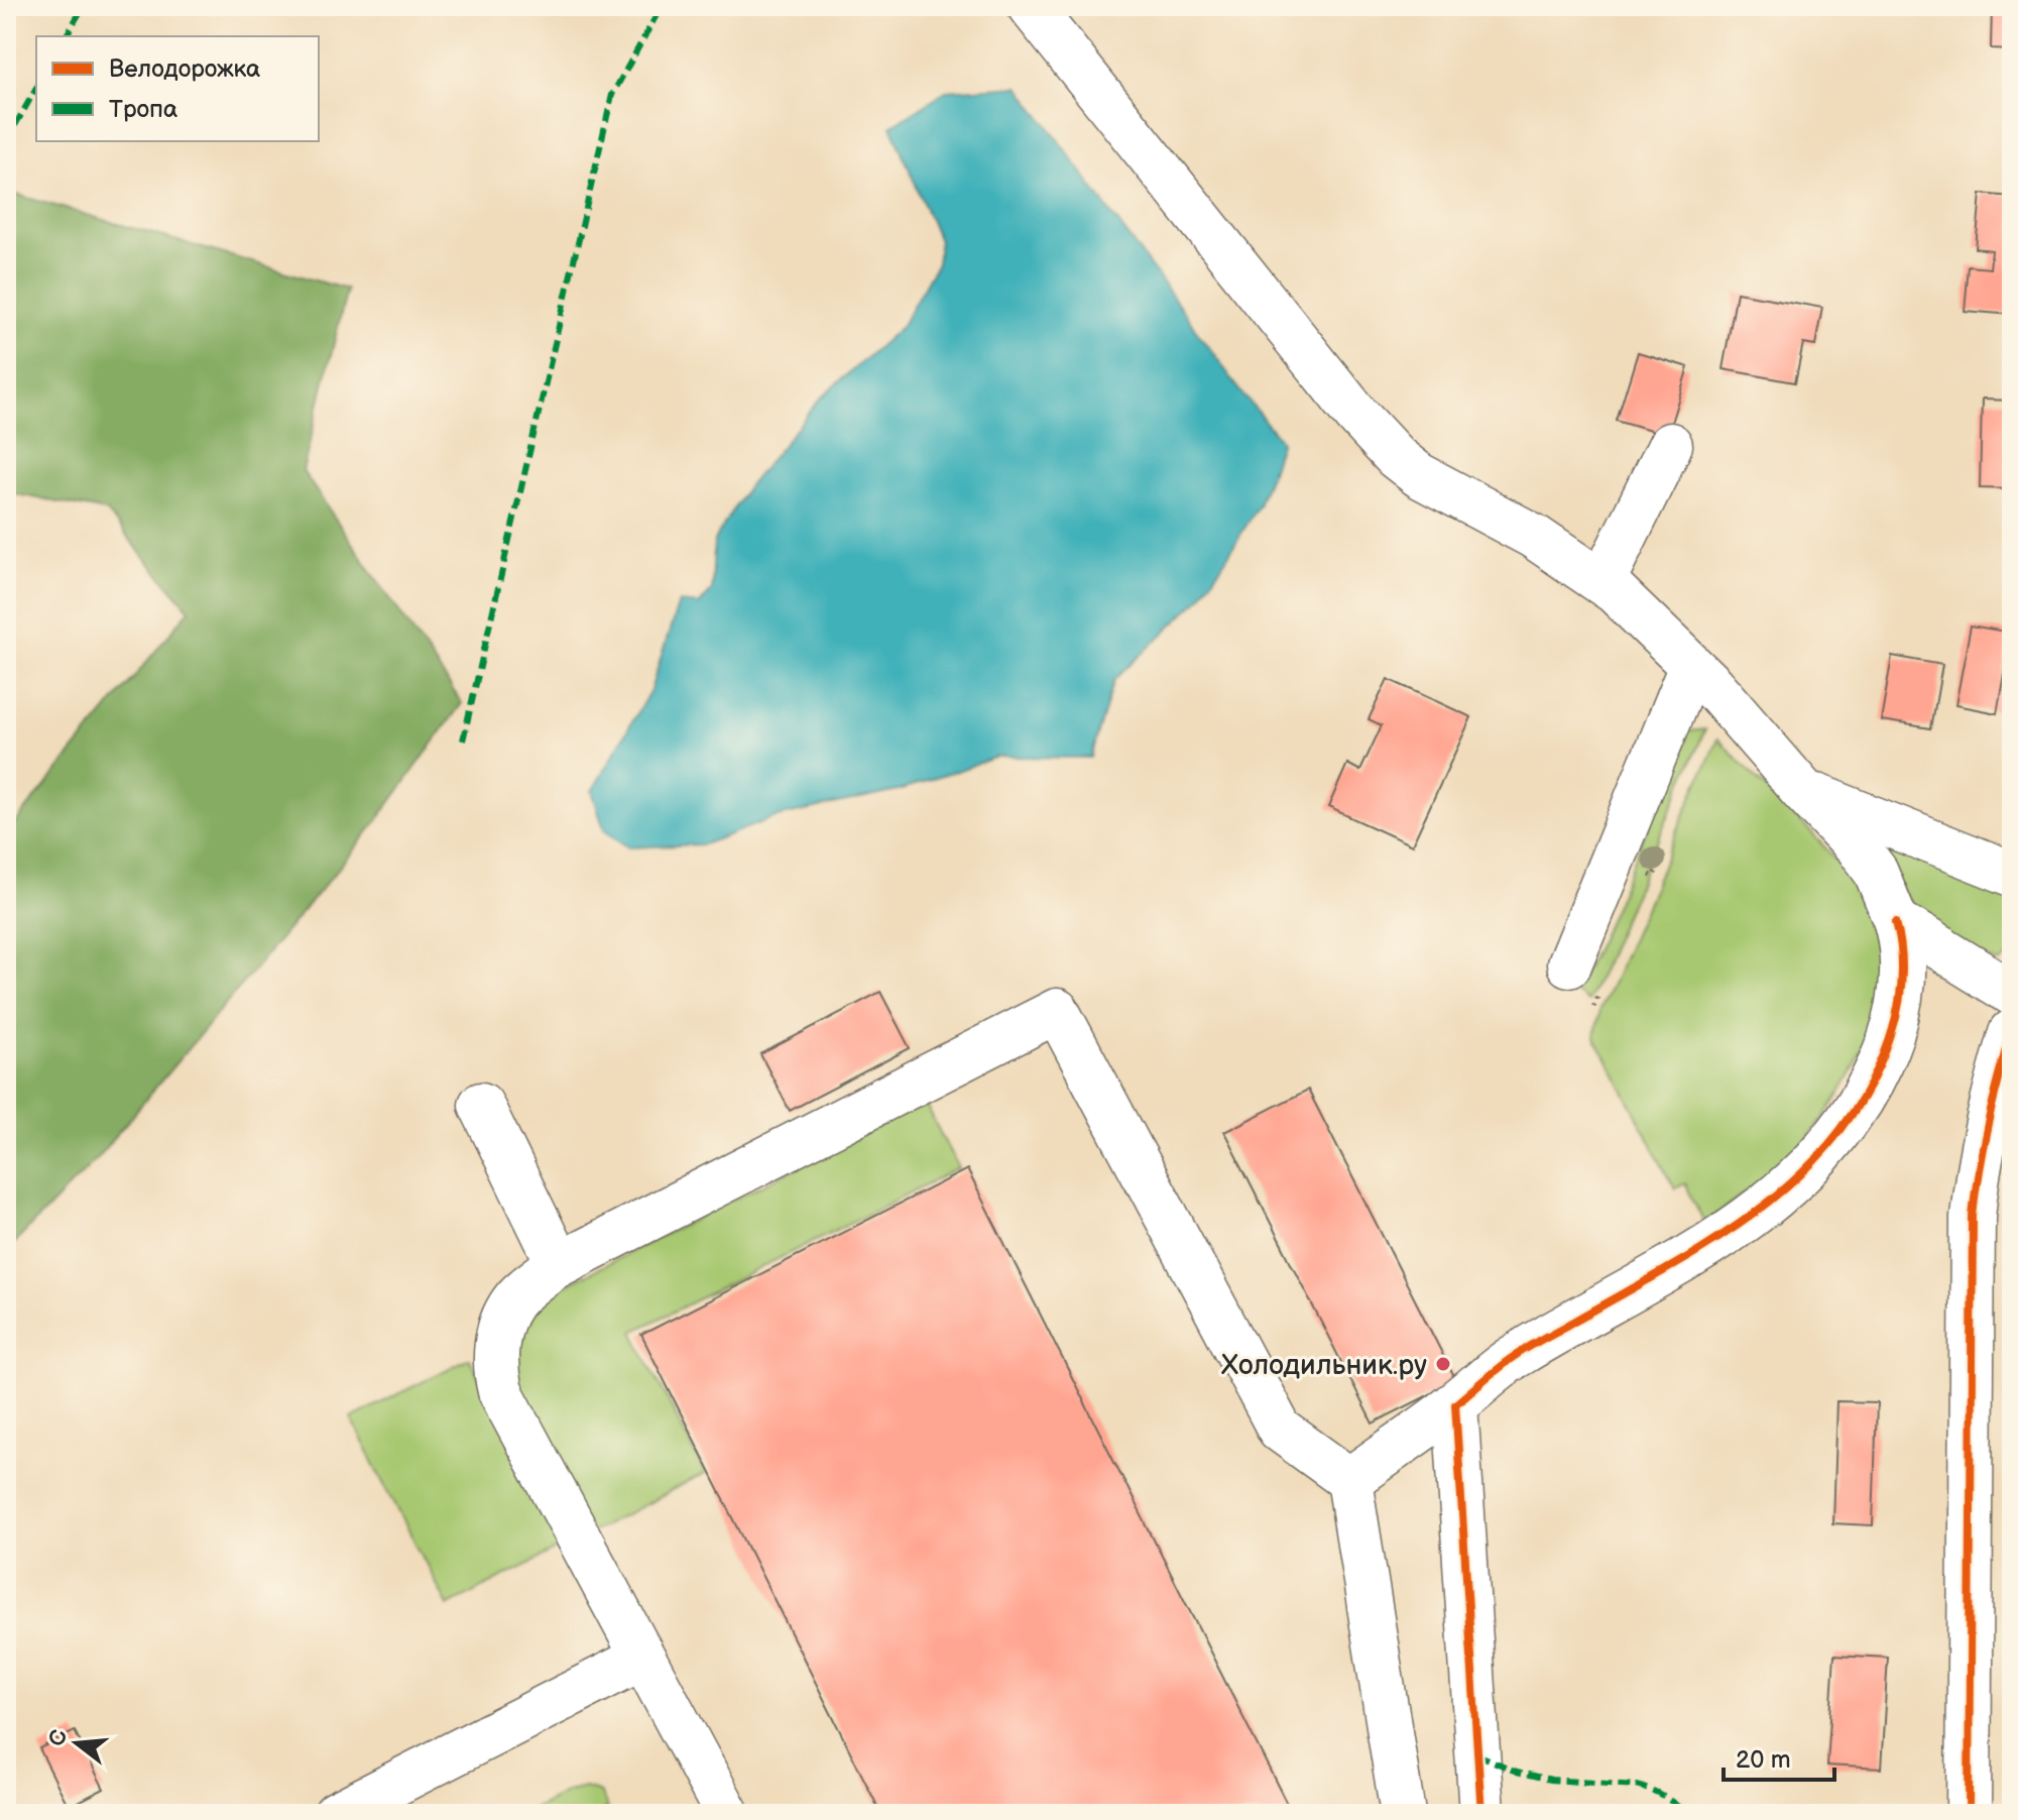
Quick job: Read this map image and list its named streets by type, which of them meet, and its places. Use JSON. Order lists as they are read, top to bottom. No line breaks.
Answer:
{"places":["Холодильник.ру"],"legend":["Велодорожка","Тропа"],"scale_bar":"20 m","north":"left"}
